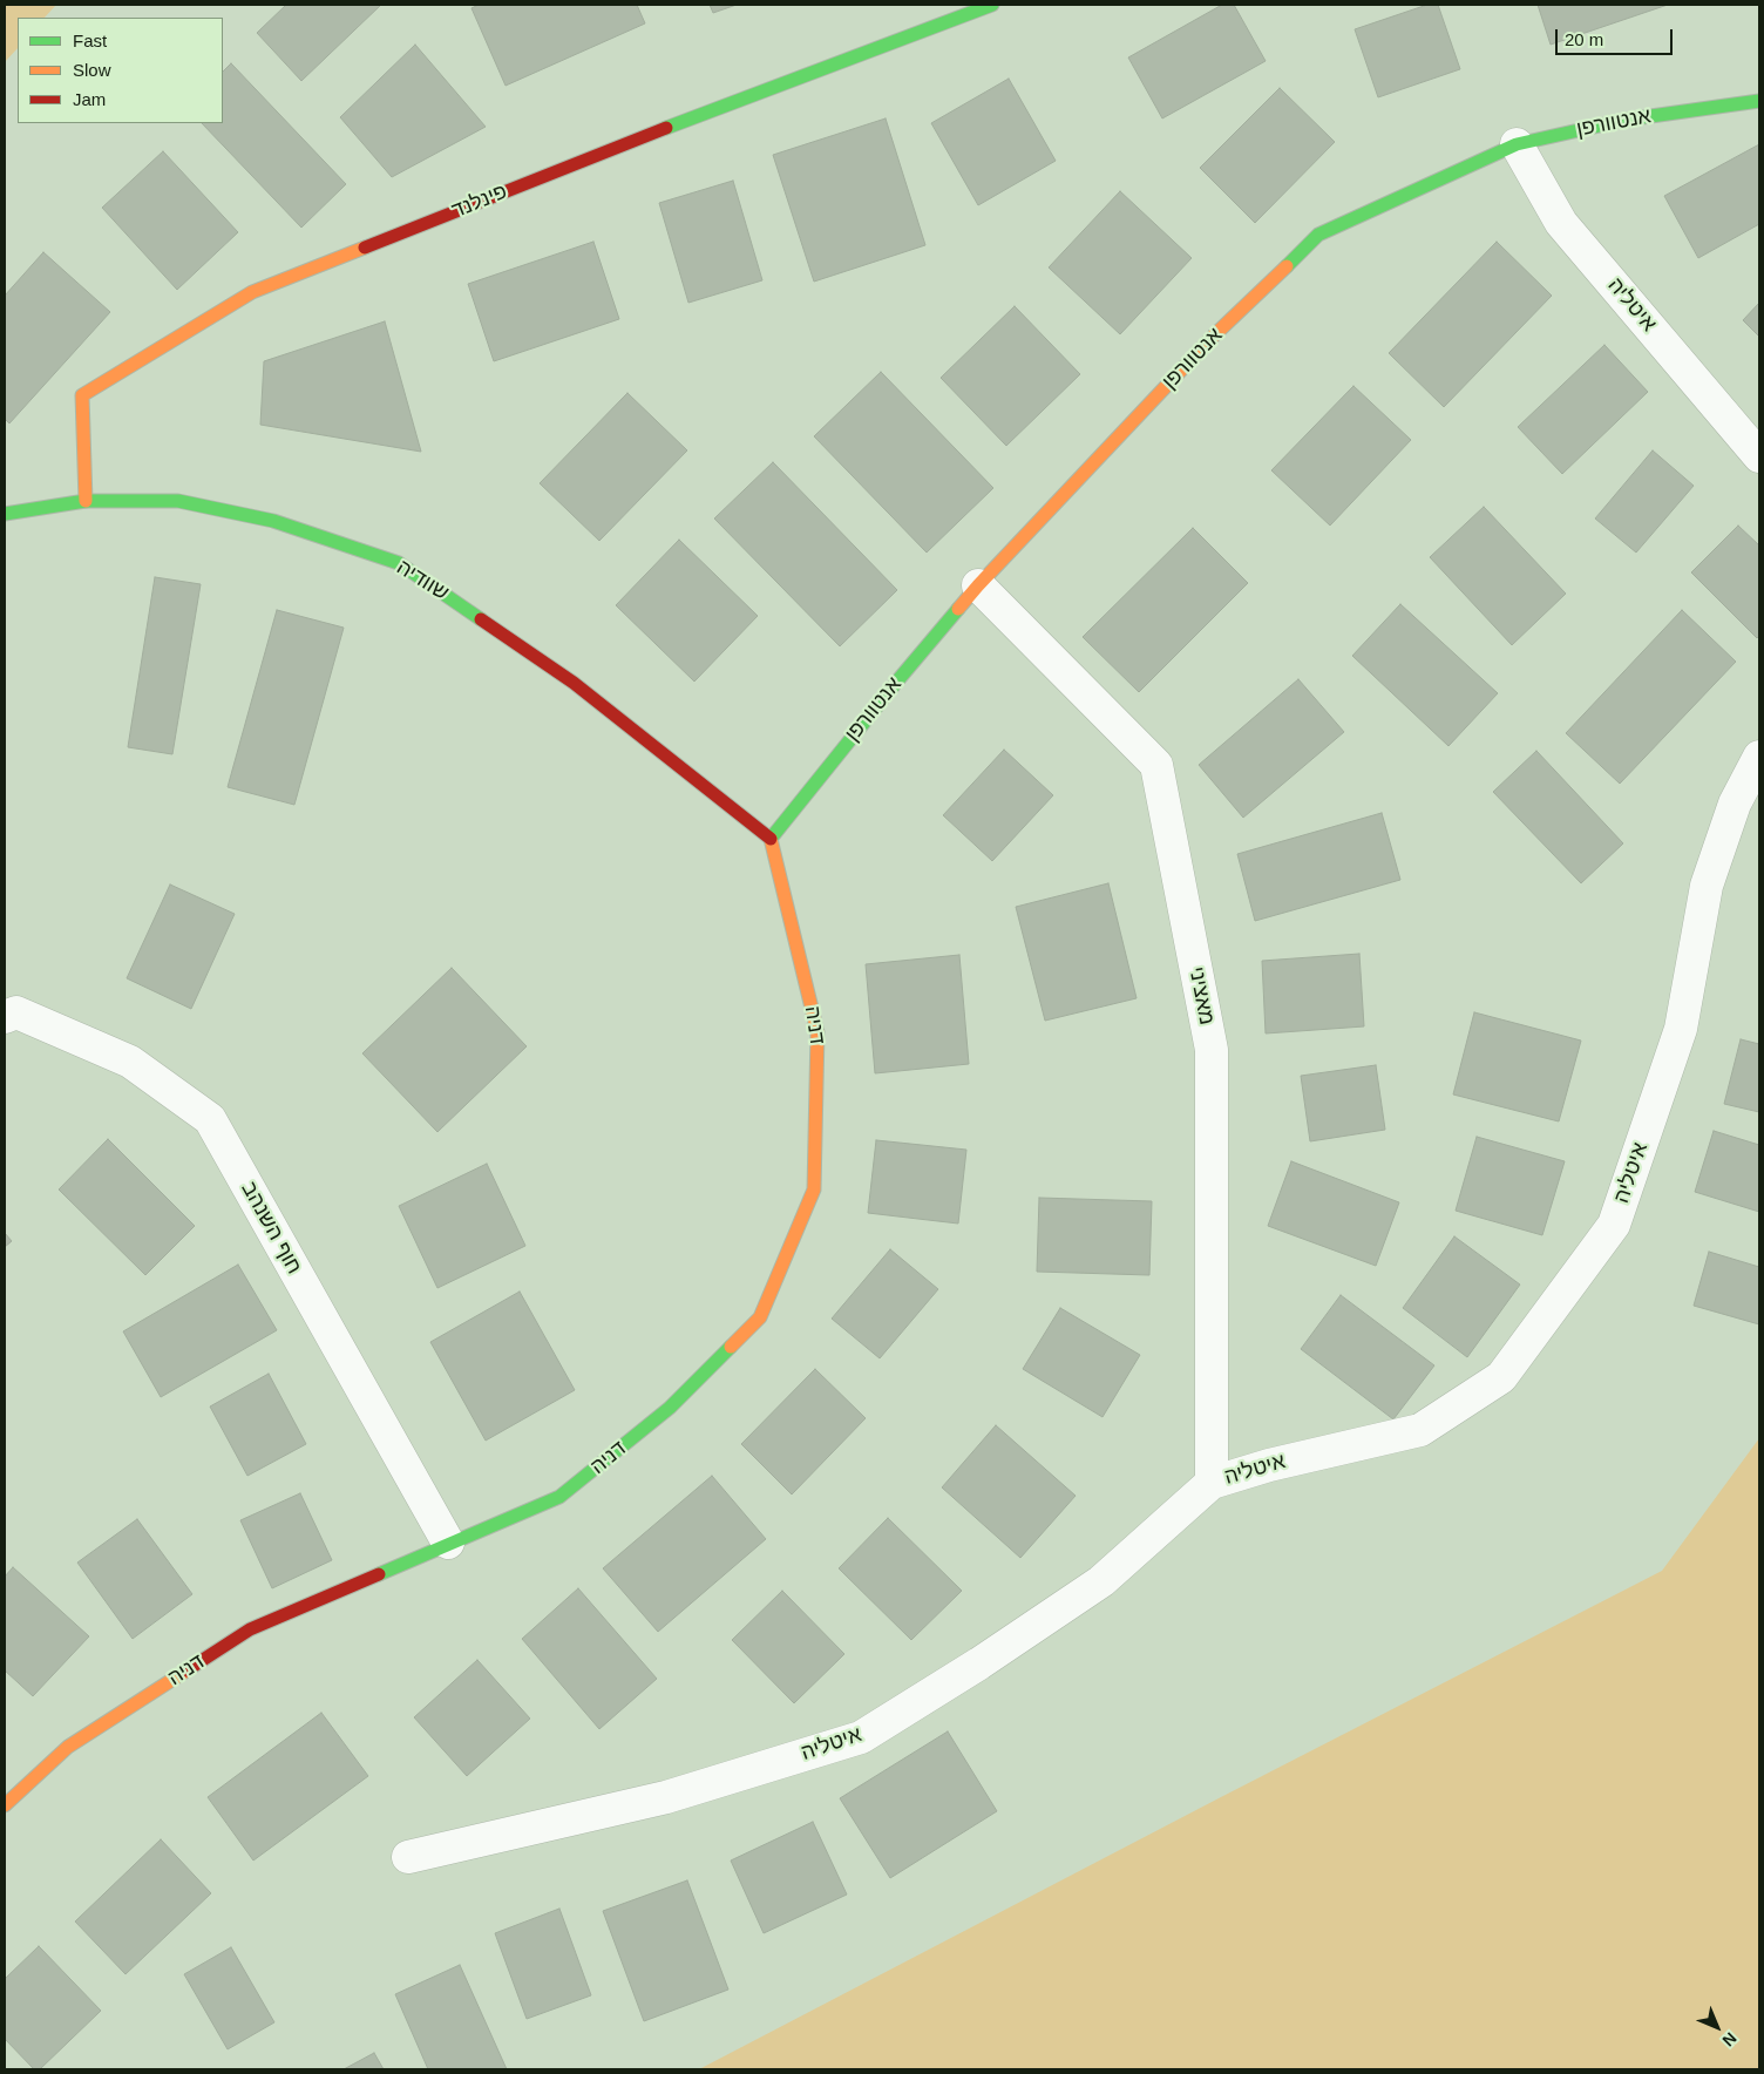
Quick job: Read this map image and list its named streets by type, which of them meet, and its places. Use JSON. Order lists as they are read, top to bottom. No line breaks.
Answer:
{"streets":{"street":["אנטוורפן","פינלנד","איטליה","שוודיה","מאציני","דניה","חוף השנהב"]},"crossings":[["אנטוורפן","איטליה"],["אנטוורפן","שוודיה"],["אנטוורפן","מאציני"],["אנטוורפן","דניה"],["פינלנד","שוודיה"],["איטליה","מאציני"],["שוודיה","דניה"],["דניה","חוף השנהב"]],"legend":["Fast","Slow","Jam"],"scale_bar":"20 m","north":"bottom right"}
